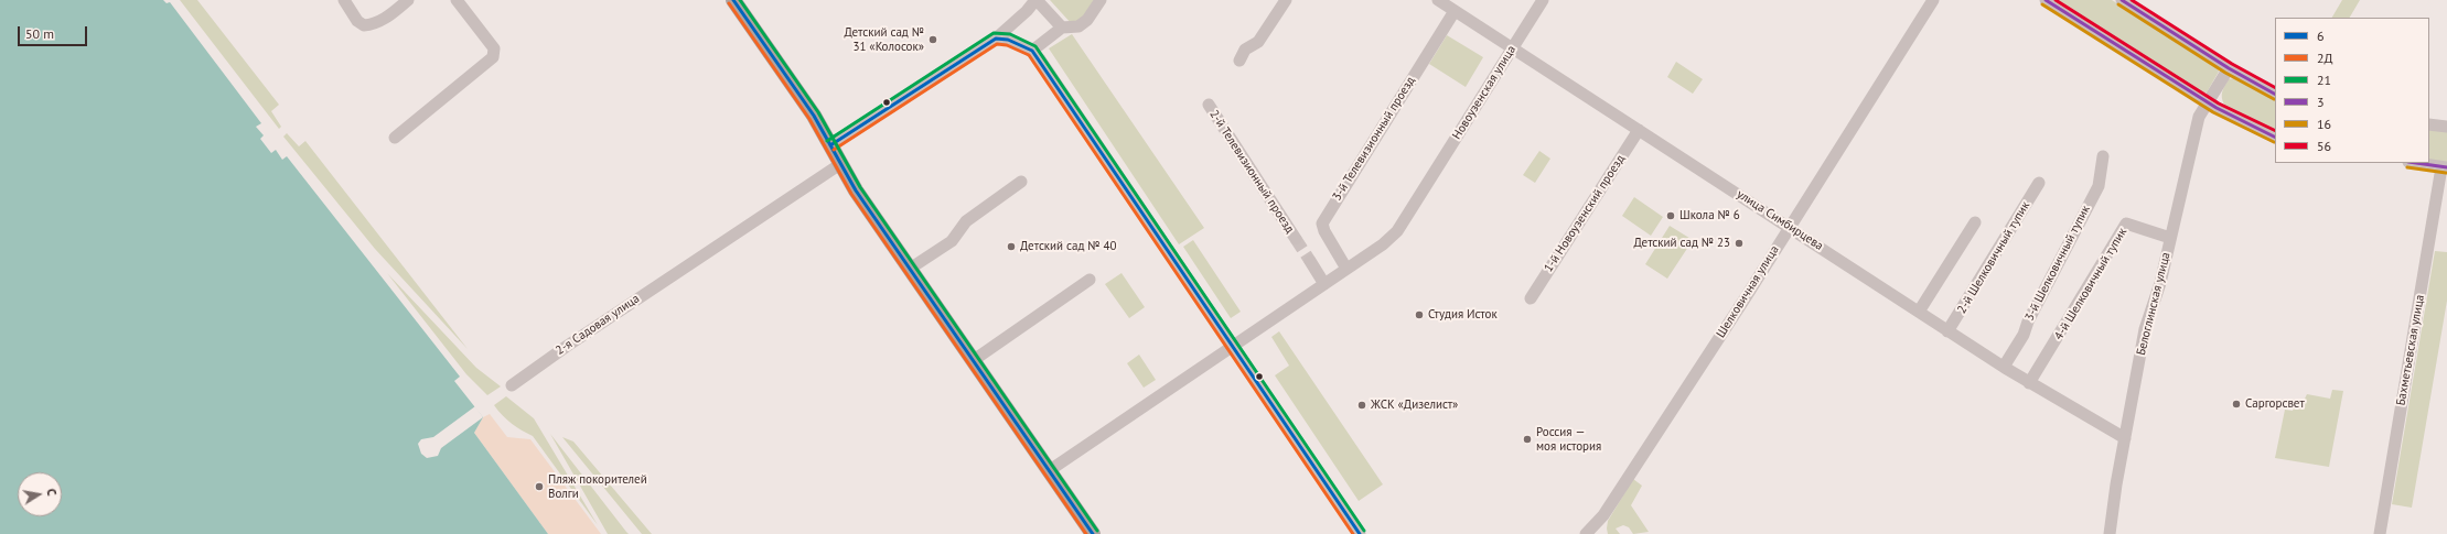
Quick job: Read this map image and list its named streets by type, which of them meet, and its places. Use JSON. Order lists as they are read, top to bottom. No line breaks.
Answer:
{"streets":{"street":["Новоузенская улица","3-й Телевизионный проезд","2-й Телевизионный проезд","1-й Новоузенский проезд","улица Симбирцева","2-й Шелковичный тупик","3-й Шелковичный тупик","4-й Шелковичный тупик","Шелковичная улица","Белоглинская улица","2-я Садовая улица","Бахметьевская улица"]},"crossings":[["Новоузенская улица","3-й Телевизионный проезд"],["Новоузенская улица","улица Симбирцева"],["3-й Телевизионный проезд","улица Симбирцева"],["1-й Новоузенский проезд","улица Симбирцева"],["улица Симбирцева","2-й Шелковичный тупик"],["улица Симбирцева","3-й Шелковичный тупик"],["улица Симбирцева","4-й Шелковичный тупик"],["улица Симбирцева","Шелковичная улица"],["улица Симбирцева","Белоглинская улица"],["4-й Шелковичный тупик","Белоглинская улица"]],"places":["Детский сад № 31 «Колосок»","Школа № 6","Детский сад № 23","Детский сад № 40","Студия Исток","Саргорсвет","ЖСК «Дизелист»","Россия — моя история","Пляж покорителей Волги"],"lines":["transit line 6","transit line 21","transit line 3","transit line 56","transit line 2Д","transit line 16"],"legend":["6","2Д","21","3","16","56"],"scale_bar":"50 m","north":"right"}
